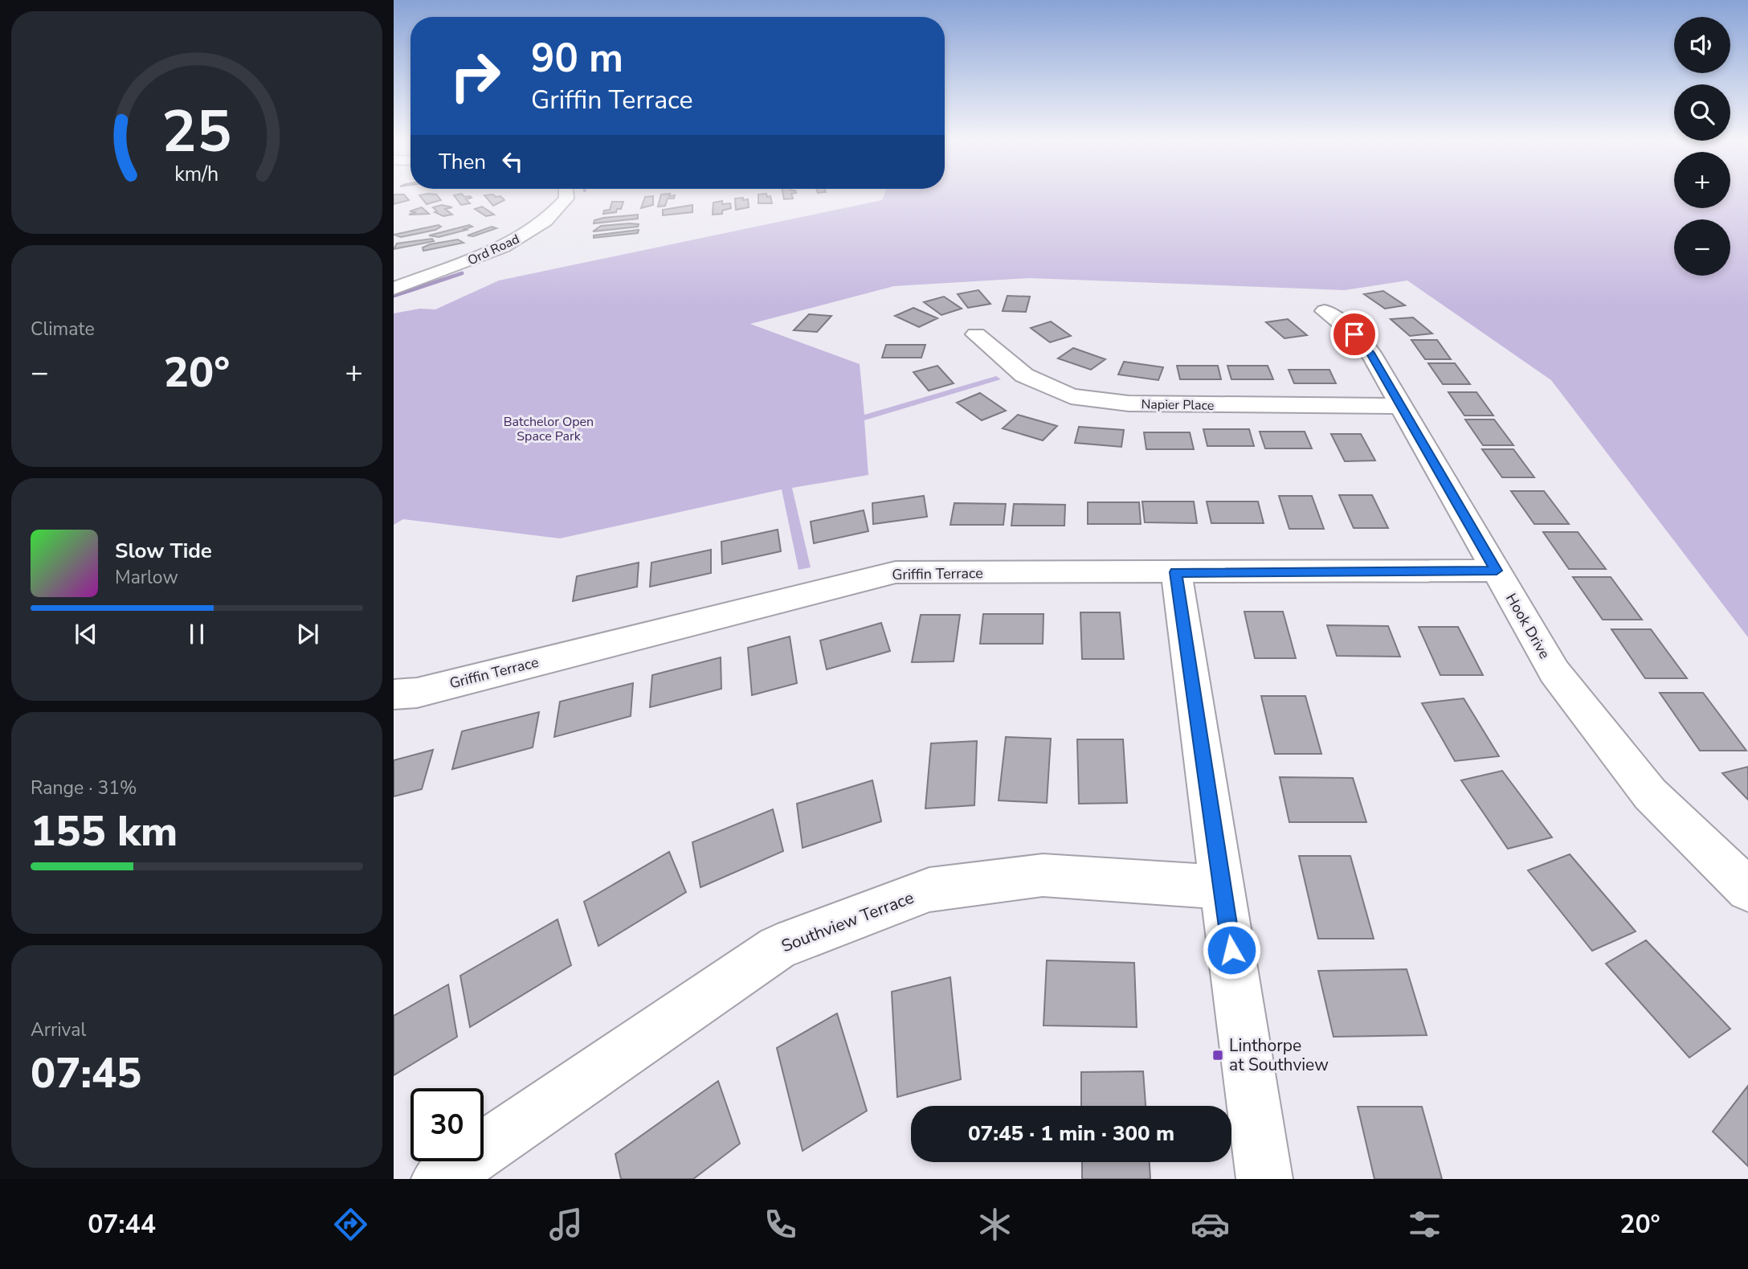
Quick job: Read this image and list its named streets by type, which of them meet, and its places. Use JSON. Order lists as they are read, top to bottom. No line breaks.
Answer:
{"streets":{"street":["Ord Road","Napier Place","Griffin Terrace","Hook Drive","Southview Terrace"]},"crossings":[["Napier Place","Hook Drive"],["Griffin Terrace","Hook Drive"]],"parks":["Batchelor Open Space Park"],"places":{"transit":["Linthorpe at Southview"]},"page":{"map_buttons":["+","−"],"turn":["90 m","Griffin Terrace"],"then":"Then","tile":["Climate",["Range · 31%","155 km"],["Arrival","07:45"]],"heat":["−","20°","+"],"song":["Slow Tide","Marlow"],"limit":"30","trip":"07:45 · 1 min · 300 m","tabs":["07:44","20°"],"gauge":["25","km/h"]}}
